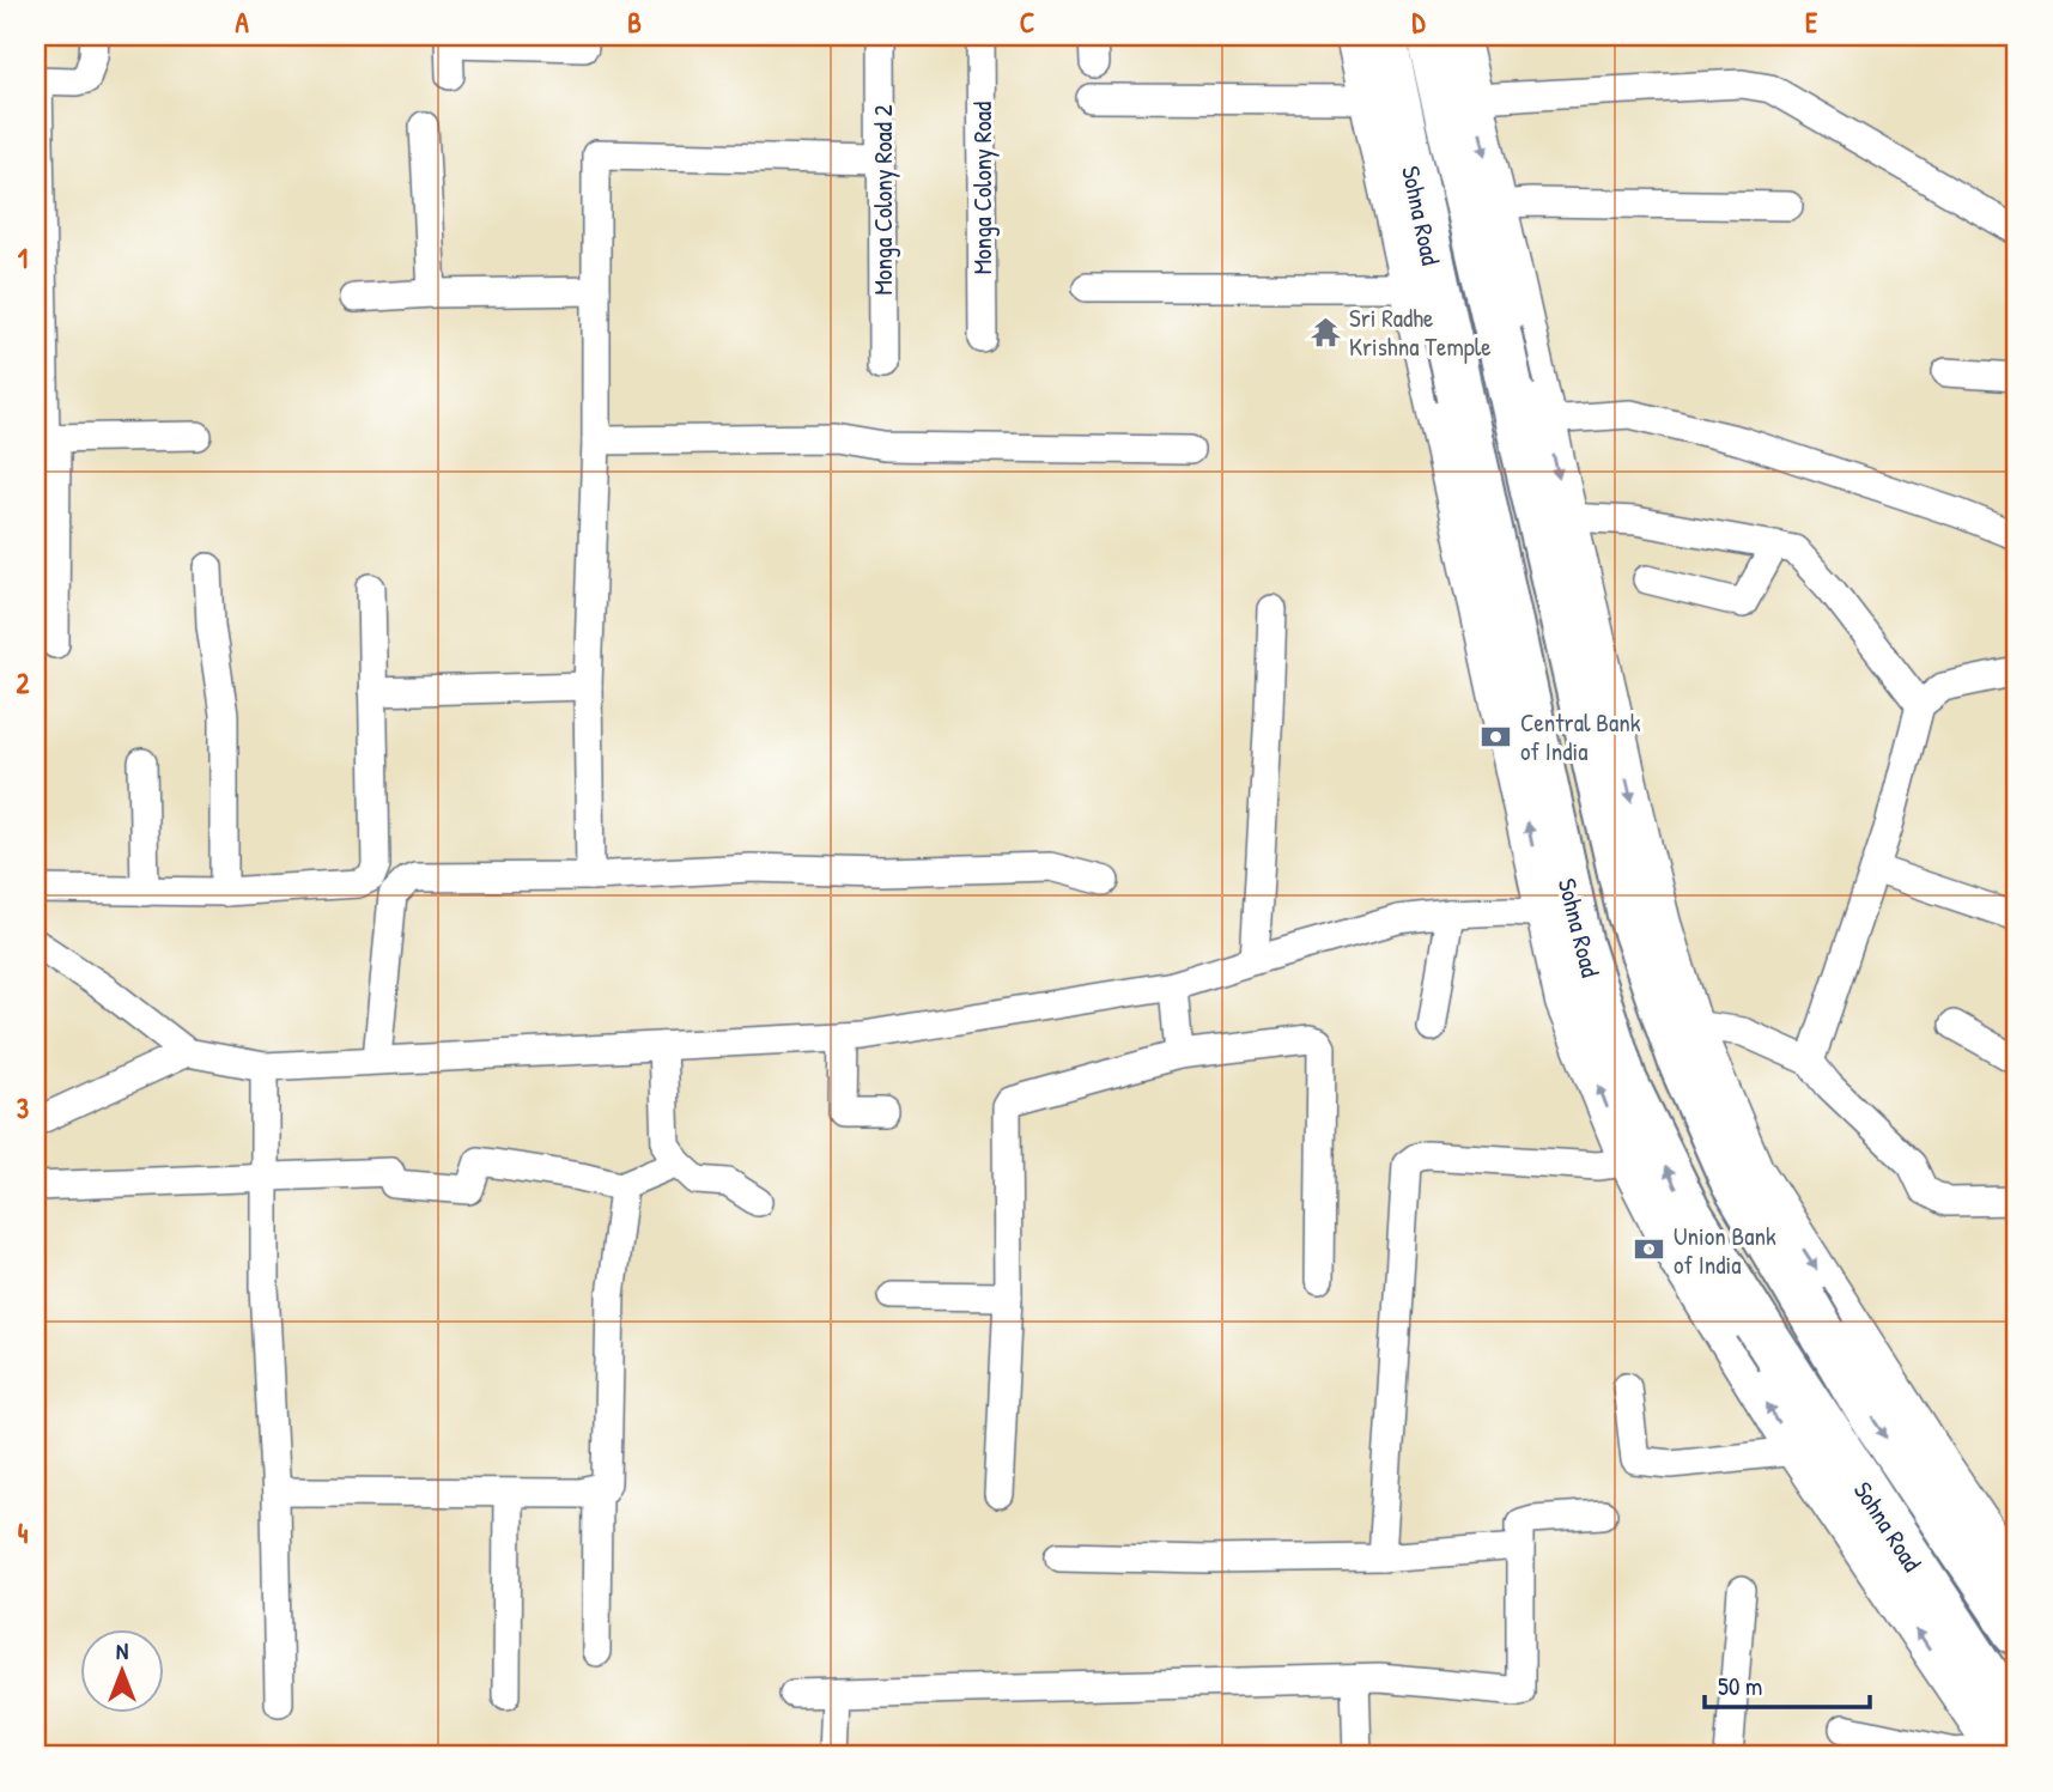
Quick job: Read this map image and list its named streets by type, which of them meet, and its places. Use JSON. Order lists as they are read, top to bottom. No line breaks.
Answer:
{"streets":{"highway":["Sohna Road"],"street":["Monga Colony Road","Monga Colony Road 2"]},"places":{"temple":["Sri Radhe Krishna Temple"],"bank":["Central Bank of India","Union Bank of India"]},"scale_bar":"50 m","north":"top","grid":{"columns":["A","B","C","D","E"],"rows":["1","2","3","4"]}}
